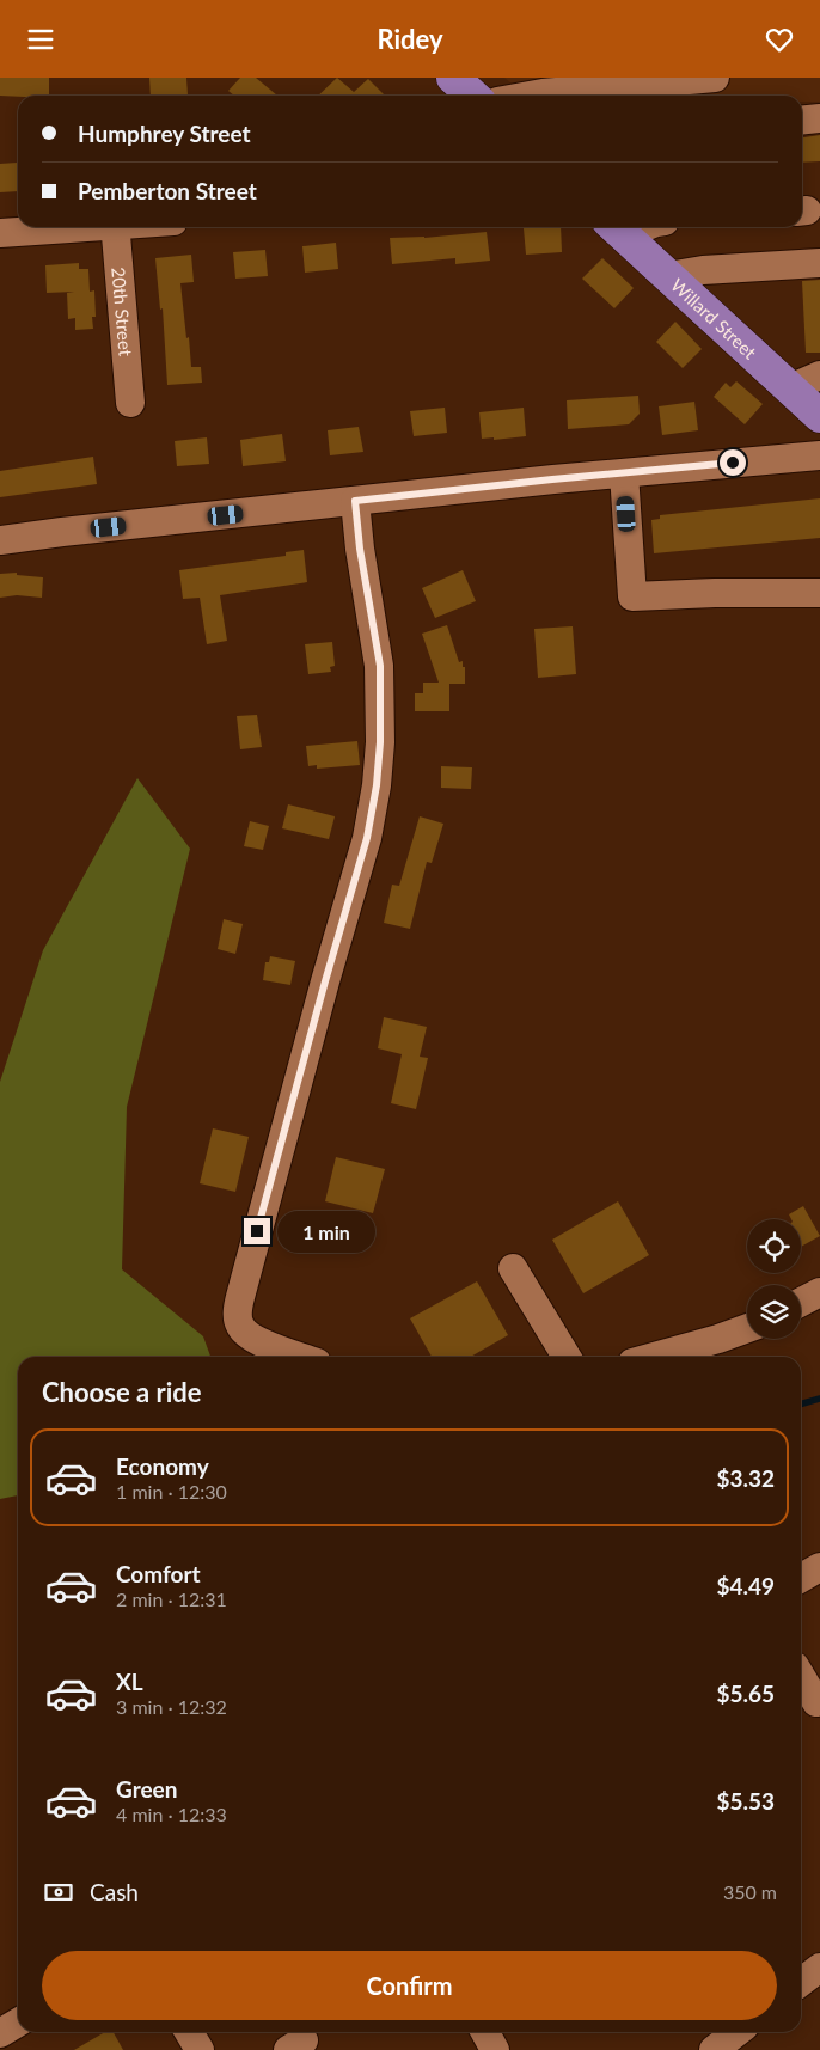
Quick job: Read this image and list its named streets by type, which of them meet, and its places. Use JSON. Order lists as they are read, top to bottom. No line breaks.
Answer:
{"streets":{"main road":["Willard Street"],"street":["20th Street"]},"page":{"header":"Ridey","banner":["Humphrey Street","Pemberton Street"],"bubble":"1 min","heading":"Choose a ride","list":[{"name":"Economy","note":"1 min · 12:30","value":"$3.32"},{"name":"Comfort","note":"2 min · 12:31","value":"$4.49"},{"name":"XL","note":"3 min · 12:32","value":"$5.65"},{"name":"Green","note":"4 min · 12:33","value":"$5.53"}],"pay":["Cash","350 m"],"buttons":"Confirm"}}
